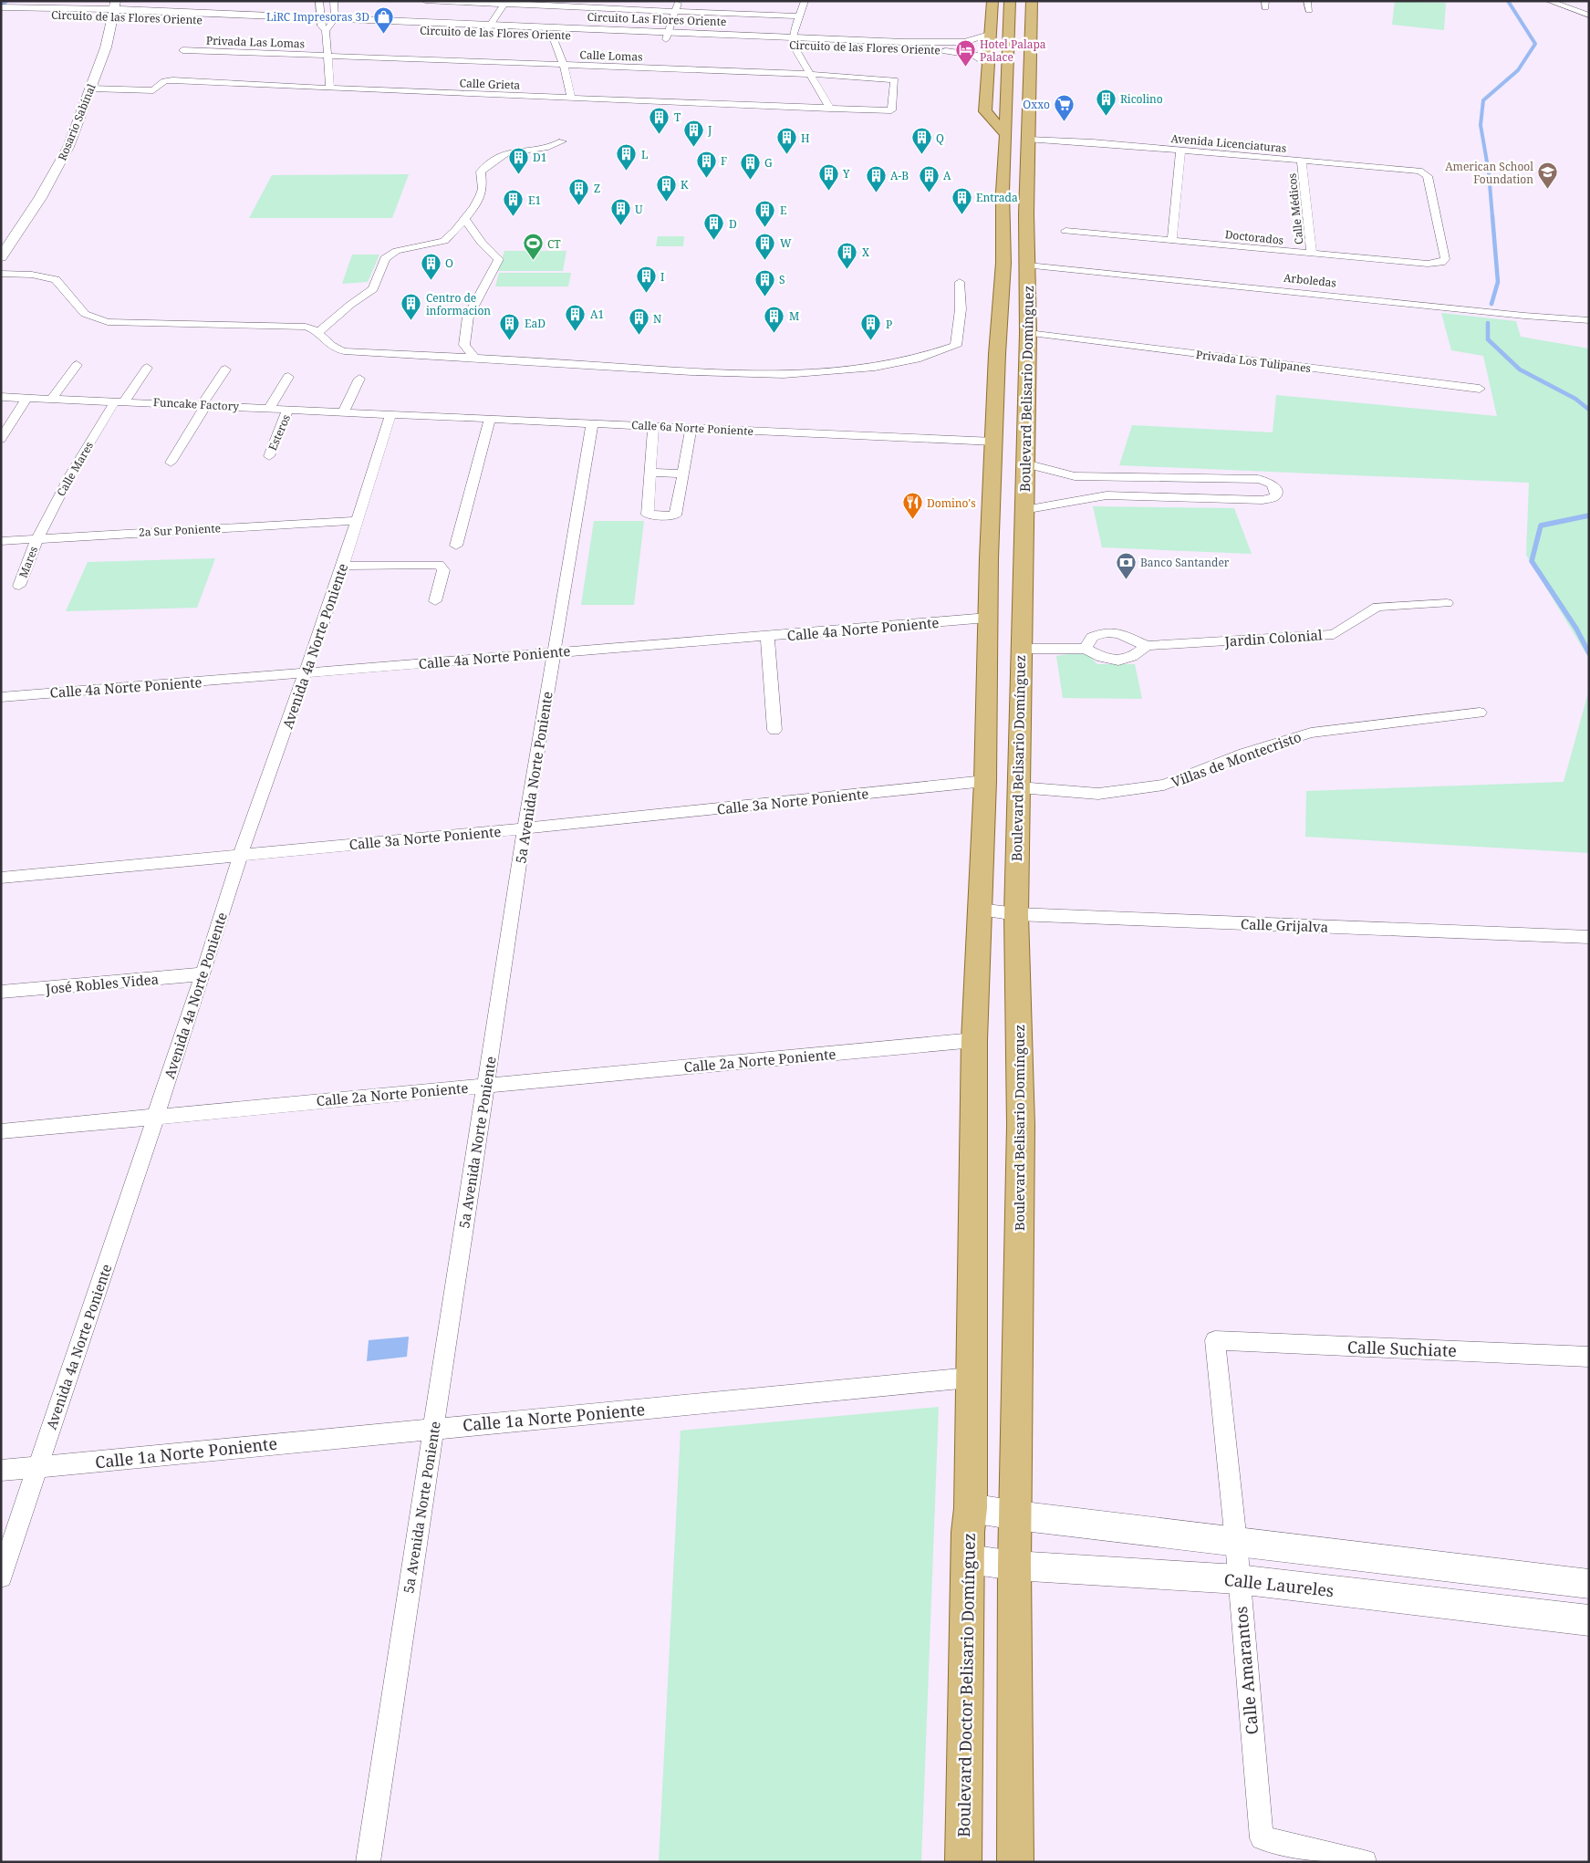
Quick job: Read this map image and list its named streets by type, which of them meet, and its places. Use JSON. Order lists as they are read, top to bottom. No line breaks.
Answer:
{"streets":{"main road":["Circuito de las Flores Oriente","Circuito Las Flores Oriente","Rosario Sabinal","Boulevard Belisario Domínguez","Calle Laureles","Boulevard Doctor Belisario Domínguez"],"street":["Privada Las Lomas","Calle Lomas","Calle Grieta","Avenida Licenciaturas","Calle Médicos","Doctorados","Arboledas","Privada Los Tulipanes","Funcake Factory","Calle 6a Norte Poniente","Esteros","Calle Mares","2a Sur Poniente","Mares","Calle 4a Norte Poniente","Jardin Colonial","Avenida 4a Norte Poniente","Villas de Montecristo","5a Avenida Norte Poniente","Calle 3a Norte Poniente","Calle Grijalva","José Robles Videa","Calle 2a Norte Poniente","Calle Suchiate","Calle 1a Norte Poniente","Calle Amarantos"]},"crossings":[["Circuito de las Flores Oriente","Circuito Las Flores Oriente"],["Circuito de las Flores Oriente","Rosario Sabinal"],["Privada Las Lomas","Calle Lomas"],["Calle Lomas","Calle Grieta"],["Calle Grieta","Rosario Sabinal"],["Avenida Licenciaturas","Calle Médicos"],["Avenida Licenciaturas","Doctorados"],["Avenida Licenciaturas","Boulevard Belisario Domínguez"],["Calle Médicos","Doctorados"],["Arboledas","Boulevard Belisario Domínguez"],["Privada Los Tulipanes","Boulevard Belisario Domínguez"],["Boulevard Belisario Domínguez","Calle 6a Norte Poniente"],["Boulevard Belisario Domínguez","Calle 4a Norte Poniente"],["Boulevard Belisario Domínguez","Jardin Colonial"],["Boulevard Belisario Domínguez","Villas de Montecristo"],["Boulevard Belisario Domínguez","Calle 3a Norte Poniente"],["Boulevard Belisario Domínguez","Calle Grijalva"],["Boulevard Belisario Domínguez","Calle 2a Norte Poniente"],["Boulevard Belisario Domínguez","Calle 1a Norte Poniente"],["Boulevard Belisario Domínguez","Boulevard Doctor Belisario Domínguez"],["Funcake Factory","Calle 6a Norte Poniente"],["Funcake Factory","Esteros"],["Funcake Factory","Calle Mares"],["Funcake Factory","Avenida 4a Norte Poniente"],["Calle 6a Norte Poniente","Avenida 4a Norte Poniente"],["Calle 6a Norte Poniente","5a Avenida Norte Poniente"],["Calle Mares","2a Sur Poniente"],["Calle Mares","Mares"],["2a Sur Poniente","Mares"],["2a Sur Poniente","Avenida 4a Norte Poniente"],["Calle 4a Norte Poniente","Avenida 4a Norte Poniente"],["Calle 4a Norte Poniente","5a Avenida Norte Poniente"],["Avenida 4a Norte Poniente","Calle 3a Norte Poniente"],["Avenida 4a Norte Poniente","José Robles Videa"],["Avenida 4a Norte Poniente","Calle 2a Norte Poniente"],["Avenida 4a Norte Poniente","Calle 1a Norte Poniente"],["5a Avenida Norte Poniente","Calle 3a Norte Poniente"],["5a Avenida Norte Poniente","Calle 2a Norte Poniente"],["5a Avenida Norte Poniente","Calle 1a Norte Poniente"],["Calle Suchiate","Calle Amarantos"],["Calle Laureles","Calle Amarantos"],["Calle Laureles","Boulevard Doctor Belisario Domínguez"]],"places":{"shop":["LiRC Impresoras 3D"],"hotel":["Hotel Palapa Palace"],"building":["Ricolino","T","J","H","Q","L","D1","F","G","Y","A-B","A","K","Z","Entrada","E1","U","E","D","W","X","O","I","S","Centro de informacion","A1","M","N","EaD","P"],"supermarket":["Oxxo"],"school or university":["American School Foundation"],"sports":["CT"],"restaurant":["Domino's"],"bank":["Banco Santander"]}}
